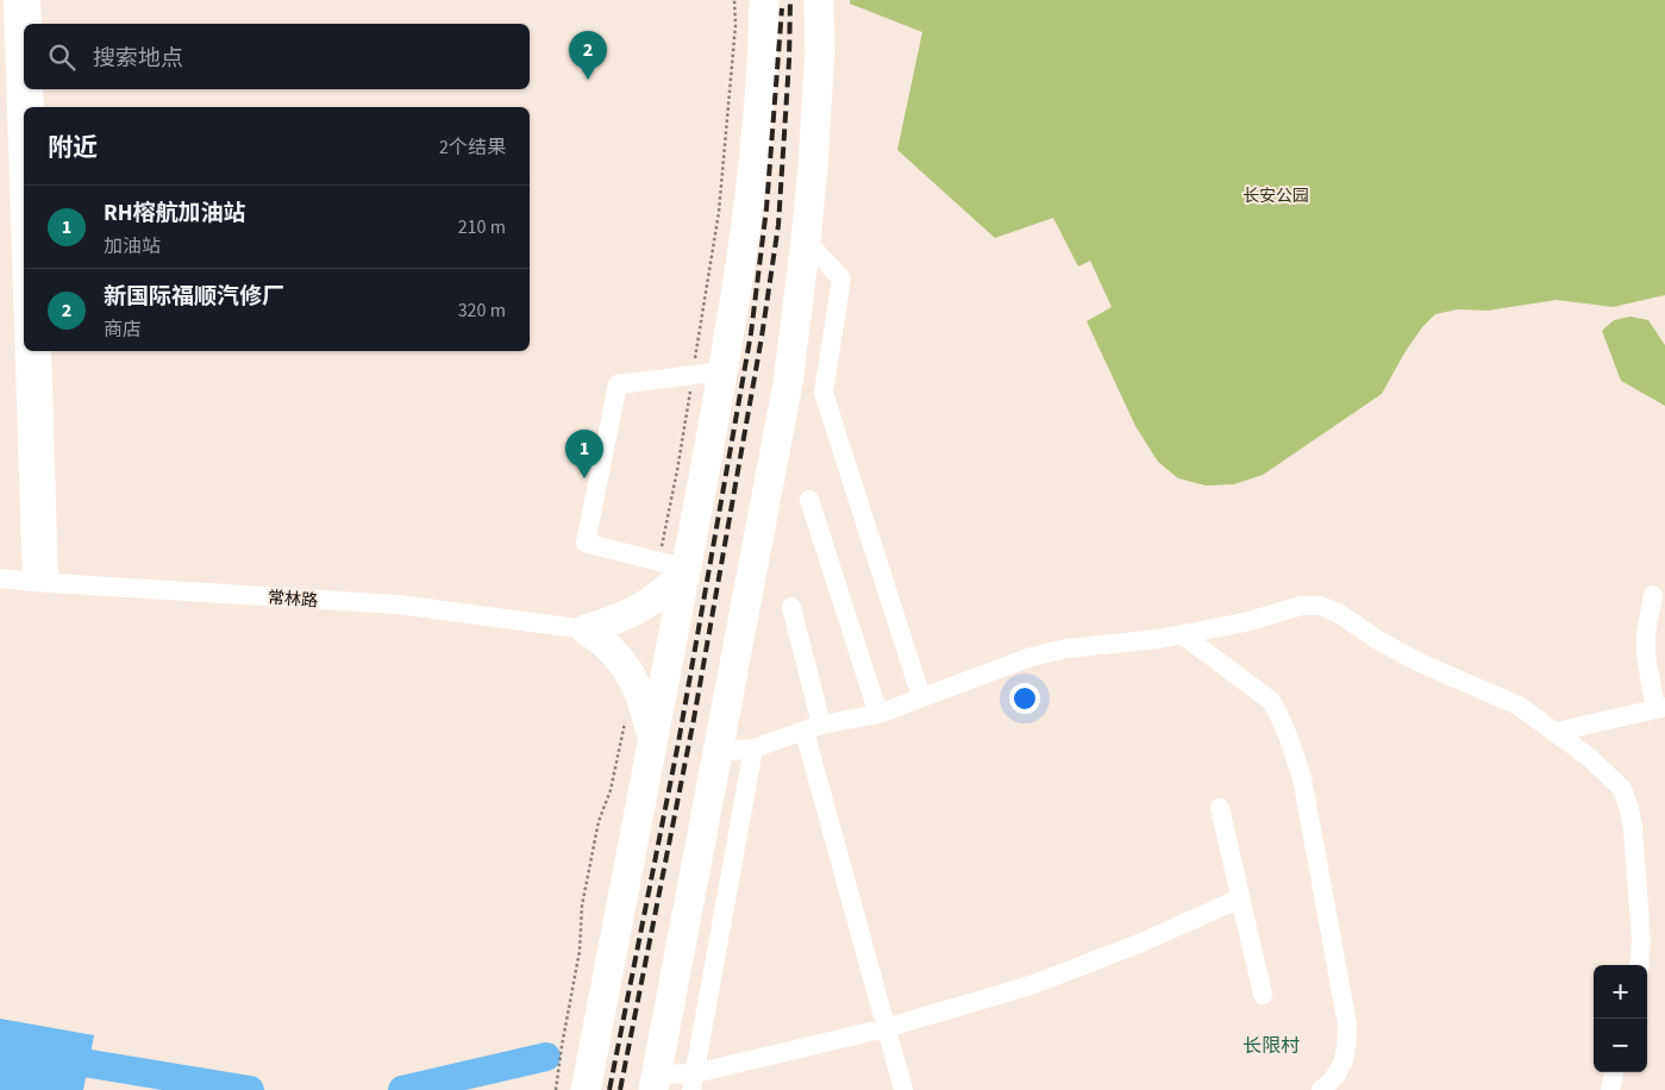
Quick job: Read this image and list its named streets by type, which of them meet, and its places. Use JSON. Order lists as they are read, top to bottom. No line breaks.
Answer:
{"streets":{"street":["常林路"]},"districts":["长限村"],"parks":["长安公园"],"page":{"search":"搜索地点","pins":["2","1"],"heading":["附近","2个结果"],"list":[{"mark":"1","name":"RH榕航加油站","note":"加油站","value":"210 m"},{"mark":"2","name":"新国际福顺汽修厂","note":"商店","value":"320 m"}],"map_buttons":["+","−"]}}
